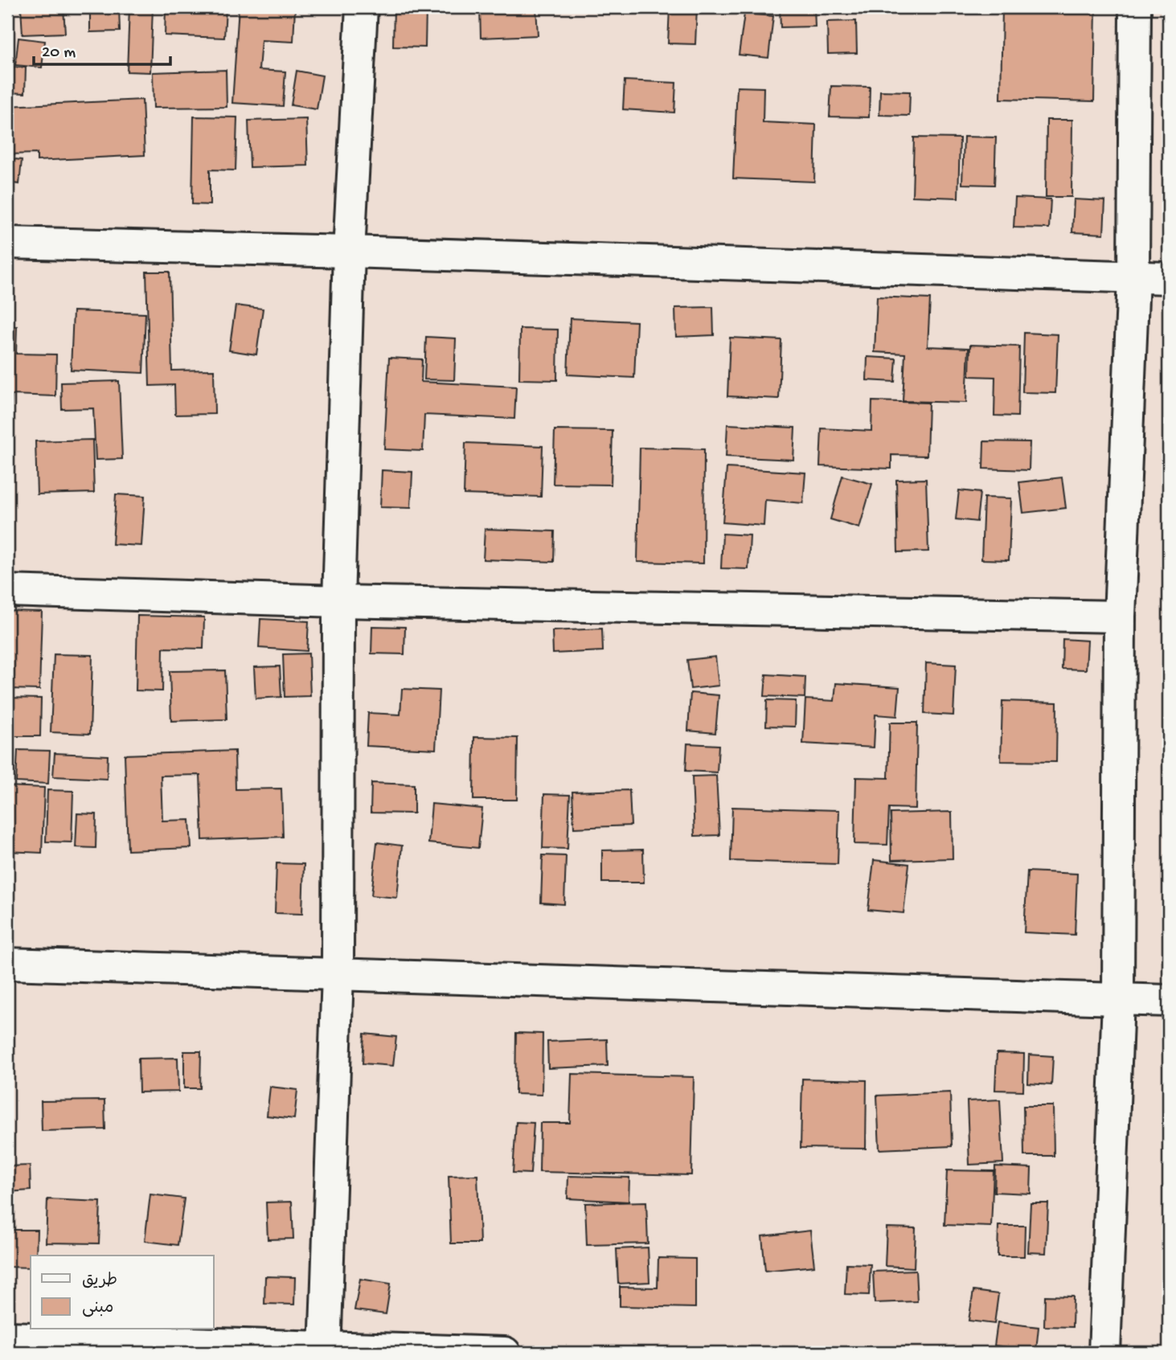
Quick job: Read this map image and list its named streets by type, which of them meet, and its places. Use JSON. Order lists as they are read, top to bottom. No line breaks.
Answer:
{"legend":["طريق","مبنى"],"scale_bar":"20 m"}
